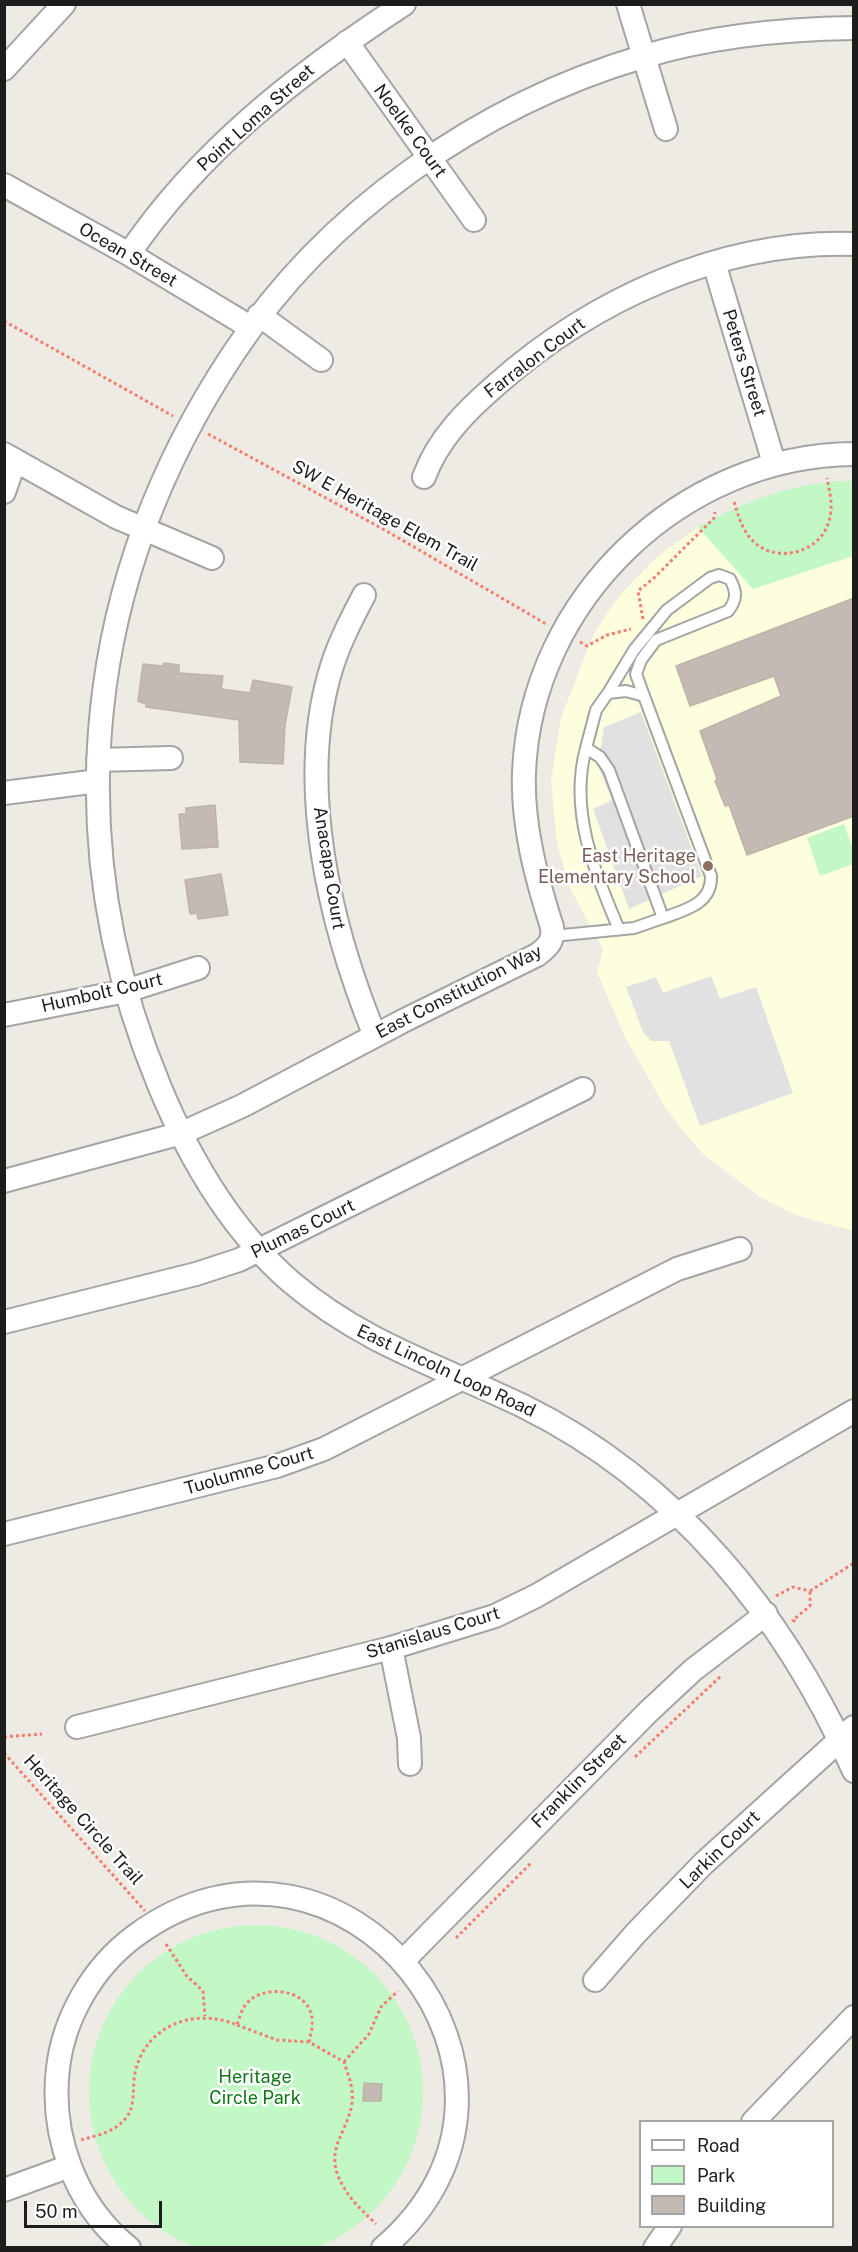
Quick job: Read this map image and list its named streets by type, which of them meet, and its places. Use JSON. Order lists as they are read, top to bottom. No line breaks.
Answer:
{"streets":{"street":["Point Loma Street","Noelke Court","Ocean Street","Farralon Court","Peters Street","Anacapa Court","East Constitution Way","Humbolt Court","Plumas Court","East Lincoln Loop Road","Tuolumne Court","Stanislaus Court","Franklin Street","Larkin Court"],"path":["SW E Heritage Elem Trail","Heritage Circle Trail"]},"crossings":[["Point Loma Street","Noelke Court"],["Point Loma Street","Ocean Street"],["Noelke Court","East Lincoln Loop Road"],["Ocean Street","East Lincoln Loop Road"],["Farralon Court","Peters Street"],["Peters Street","East Constitution Way"],["Anacapa Court","East Constitution Way"],["East Constitution Way","East Lincoln Loop Road"],["Humbolt Court","East Lincoln Loop Road"],["Plumas Court","East Lincoln Loop Road"],["East Lincoln Loop Road","Tuolumne Court"],["East Lincoln Loop Road","Stanislaus Court"],["East Lincoln Loop Road","Franklin Street"],["East Lincoln Loop Road","Larkin Court"]],"parks":["Heritage Circle Park"],"places":["East Heritage Elementary School"],"legend":["Road","Park","Building"],"scale_bar":"50 m"}
